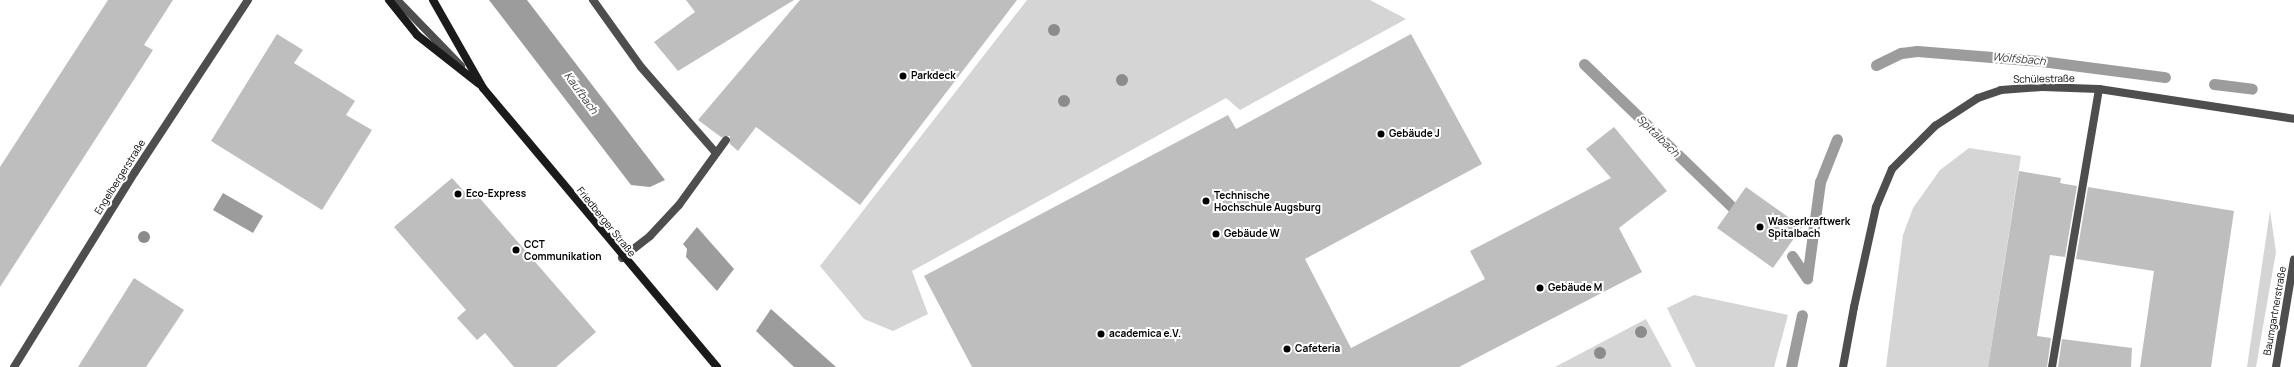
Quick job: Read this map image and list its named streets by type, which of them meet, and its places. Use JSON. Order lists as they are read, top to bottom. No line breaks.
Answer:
{"streets":{"main road":["Friedberger Straße"],"street":["Schülestraße","Engelbergerstraße","Baumgartnerstraße"]},"water":["Wolfsbach","Kaufbach","Spitalbach"],"places":["Parkdeck","Gebäude J","Eco-Express","Technische Hochschule Augsburg","Wasserkraftwerk Spitalbach","Gebäude W","CCT Communikation","Gebäude M","academica e.V.","Cafeteria"]}
